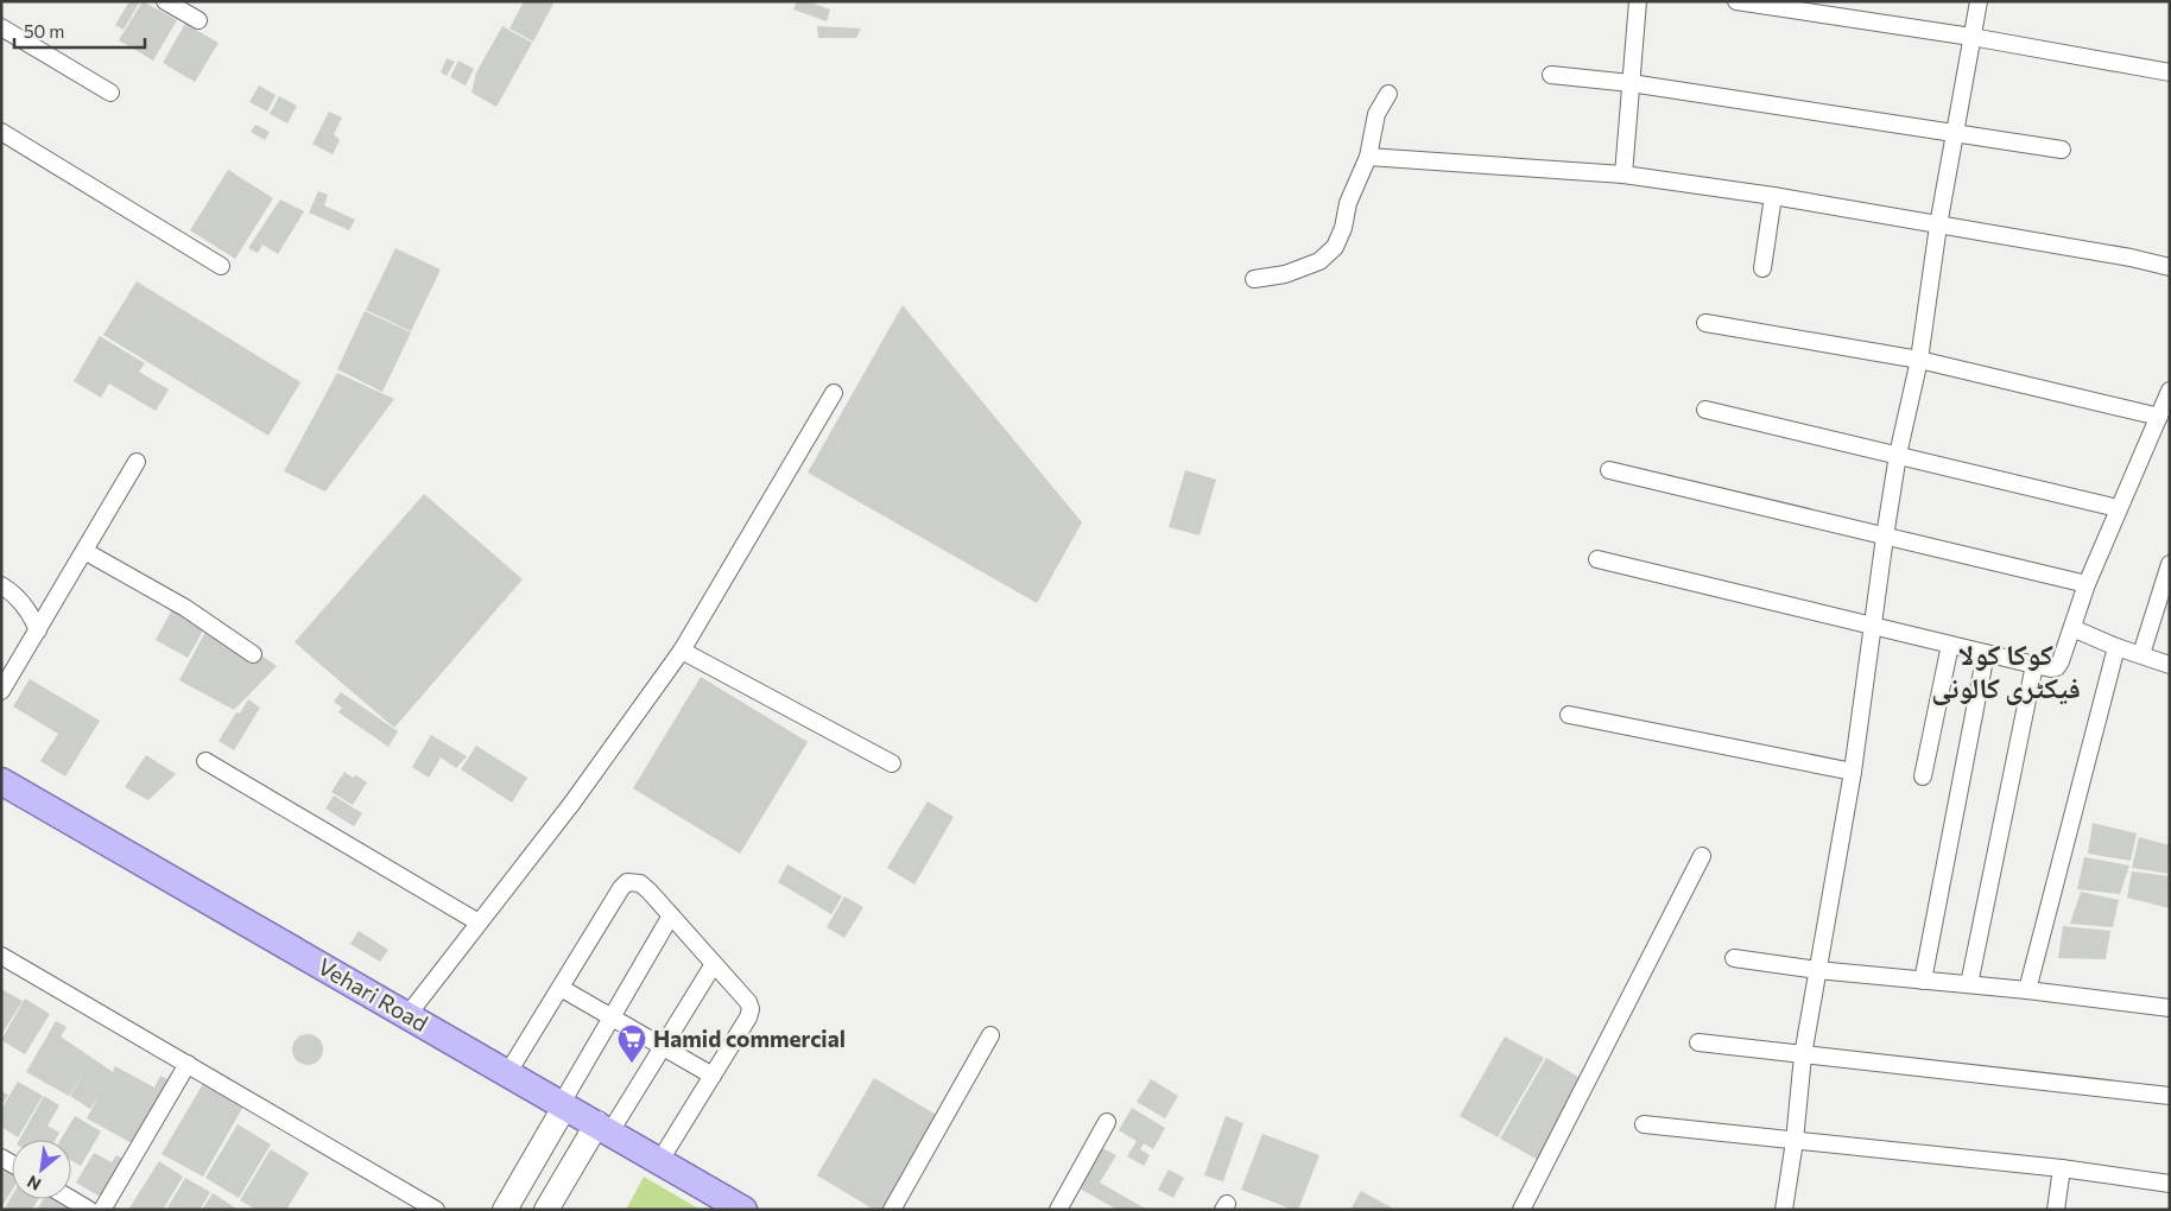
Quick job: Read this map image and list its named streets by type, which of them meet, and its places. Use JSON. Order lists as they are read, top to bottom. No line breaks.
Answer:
{"streets":{"main road":["Vehari Road"]},"districts":["کوکا کولا فیکٹری کالونی"],"places":{"supermarket":["Hamid commercial"]},"scale_bar":"50 m","north":"bottom left"}
